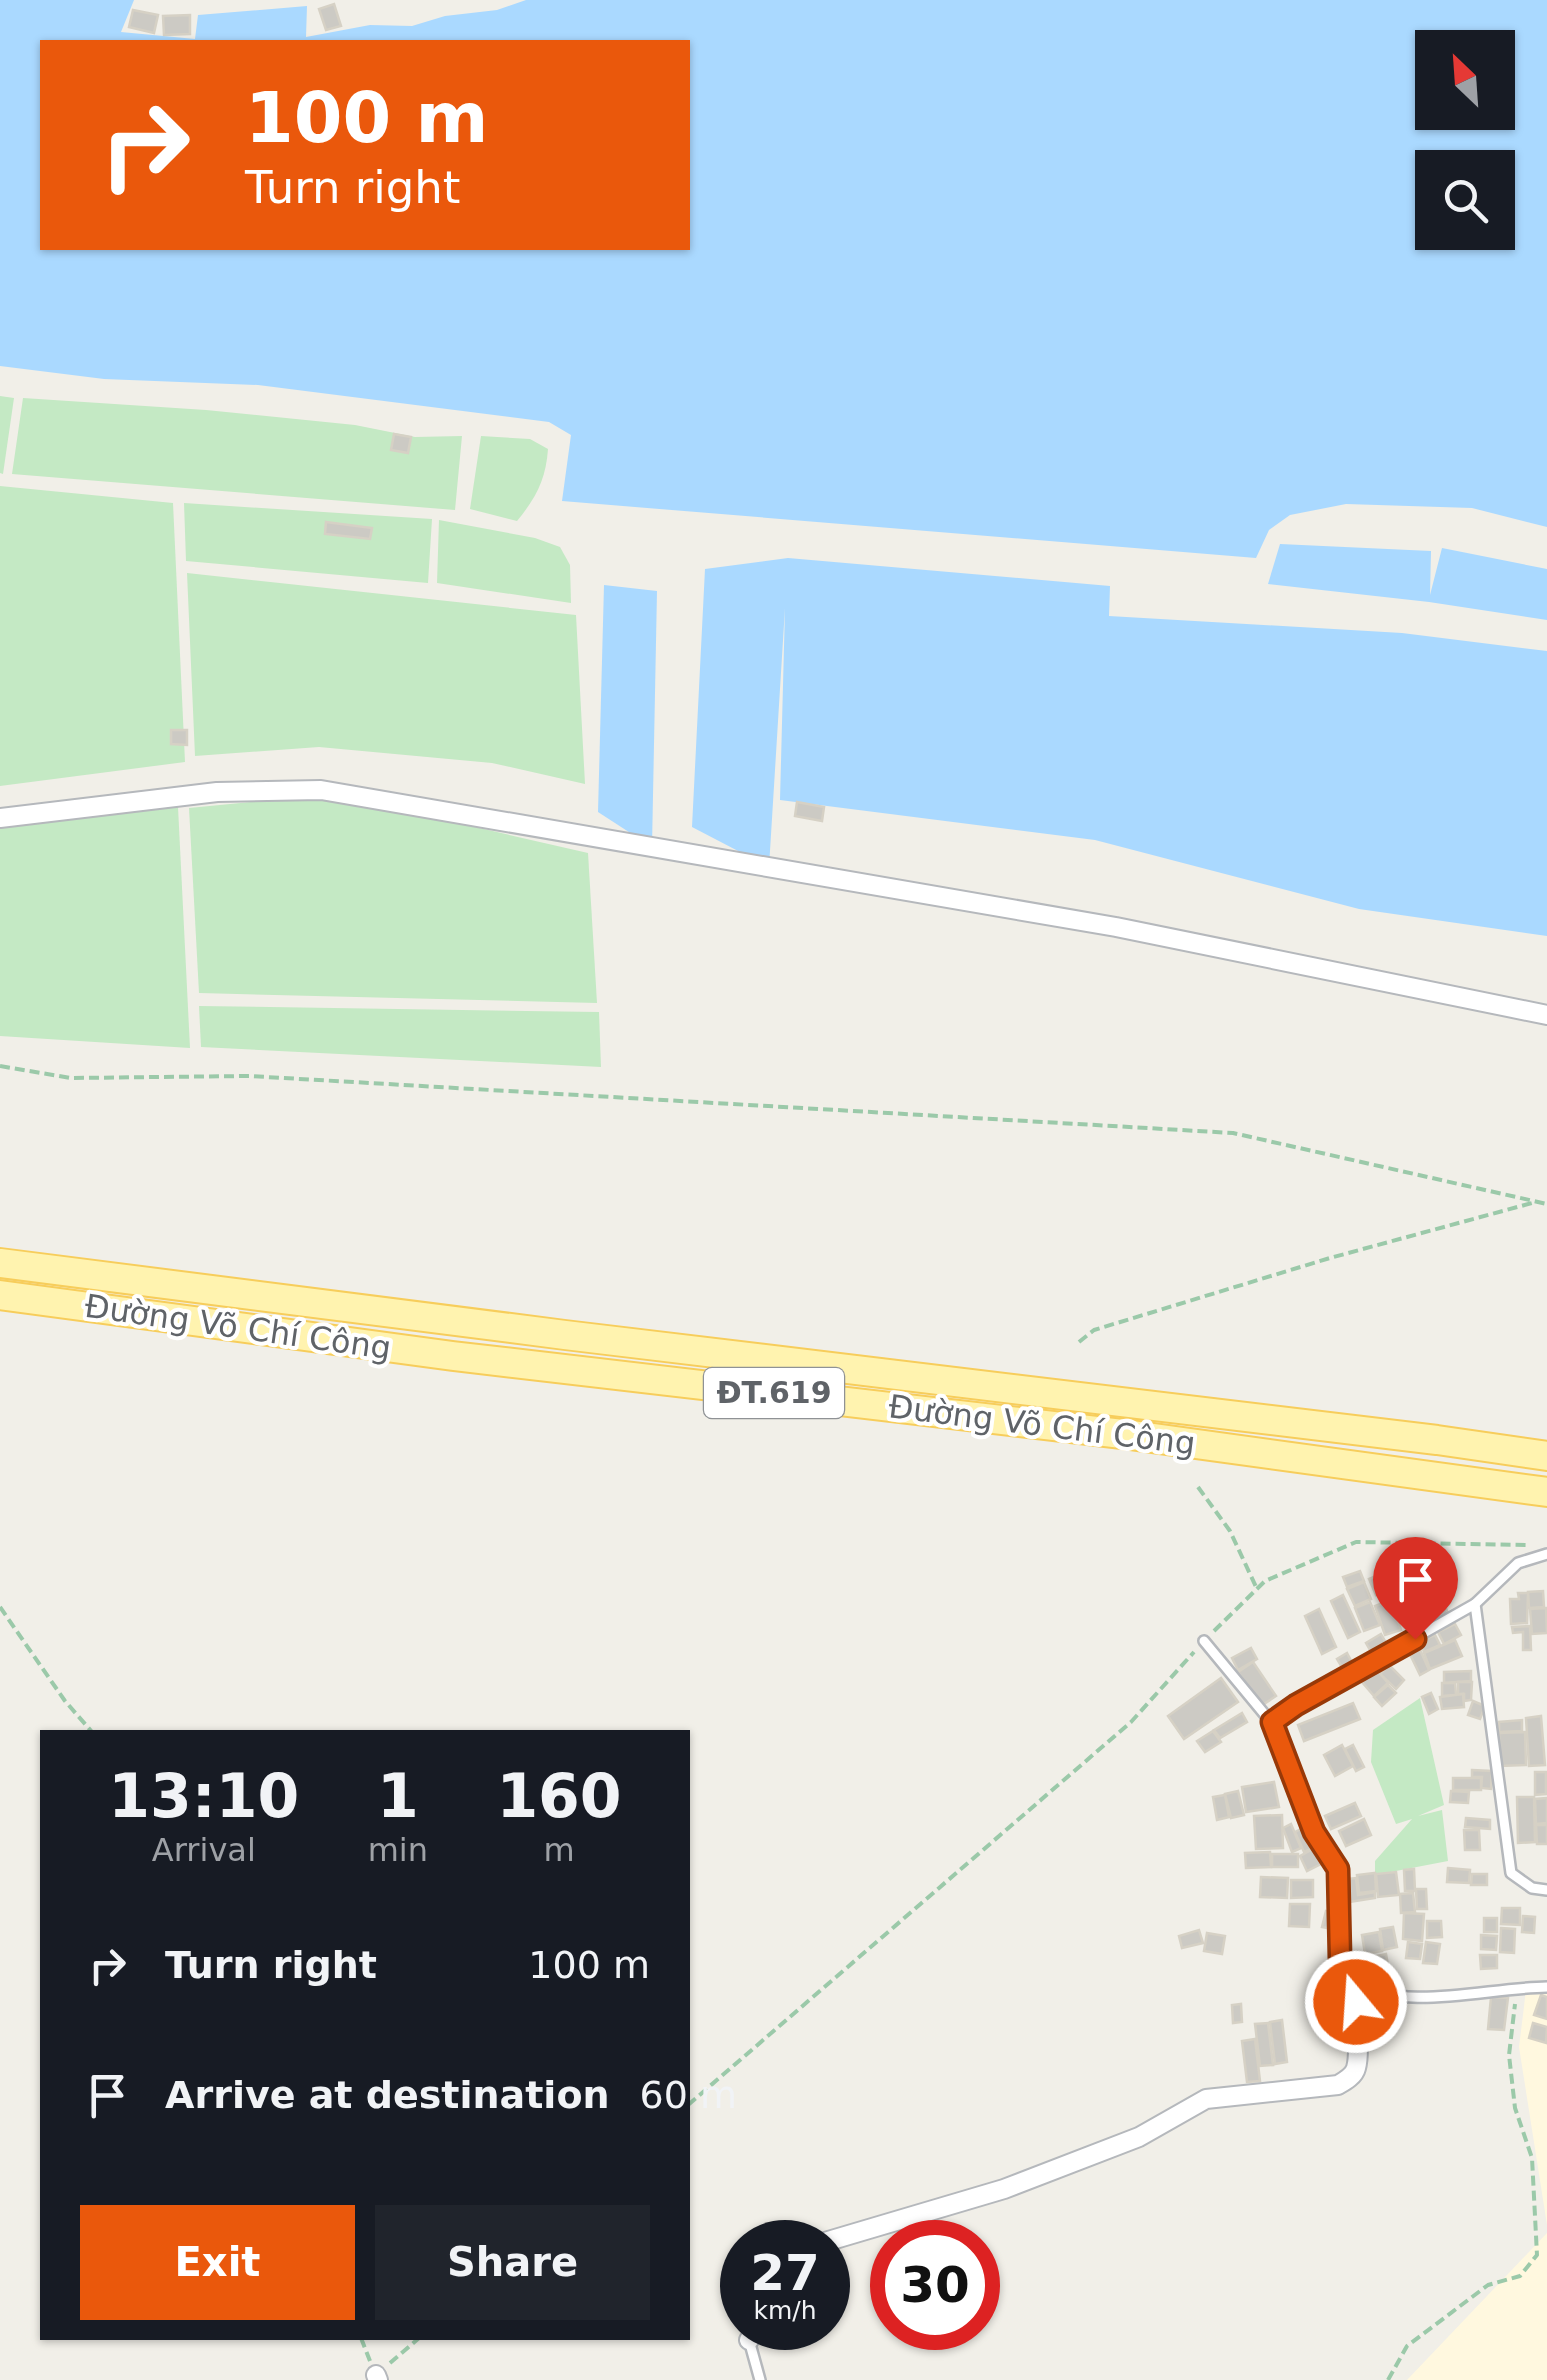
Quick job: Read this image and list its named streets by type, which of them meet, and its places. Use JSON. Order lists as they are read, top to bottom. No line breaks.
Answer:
{"streets":{"main road":["Đường Võ Chí Công","ĐT.619"]},"north":"top left","page":{"turn":["100 m","Turn right"],"eta":["13:10","Arrival","1","min","160","m"],"list":[{"name":"Turn right","value":"100 m"},{"name":"Arrive at destination","value":"60 m"}],"buttons":["Exit","Share"],"speed":"27 km/h","limit":"30"}}
